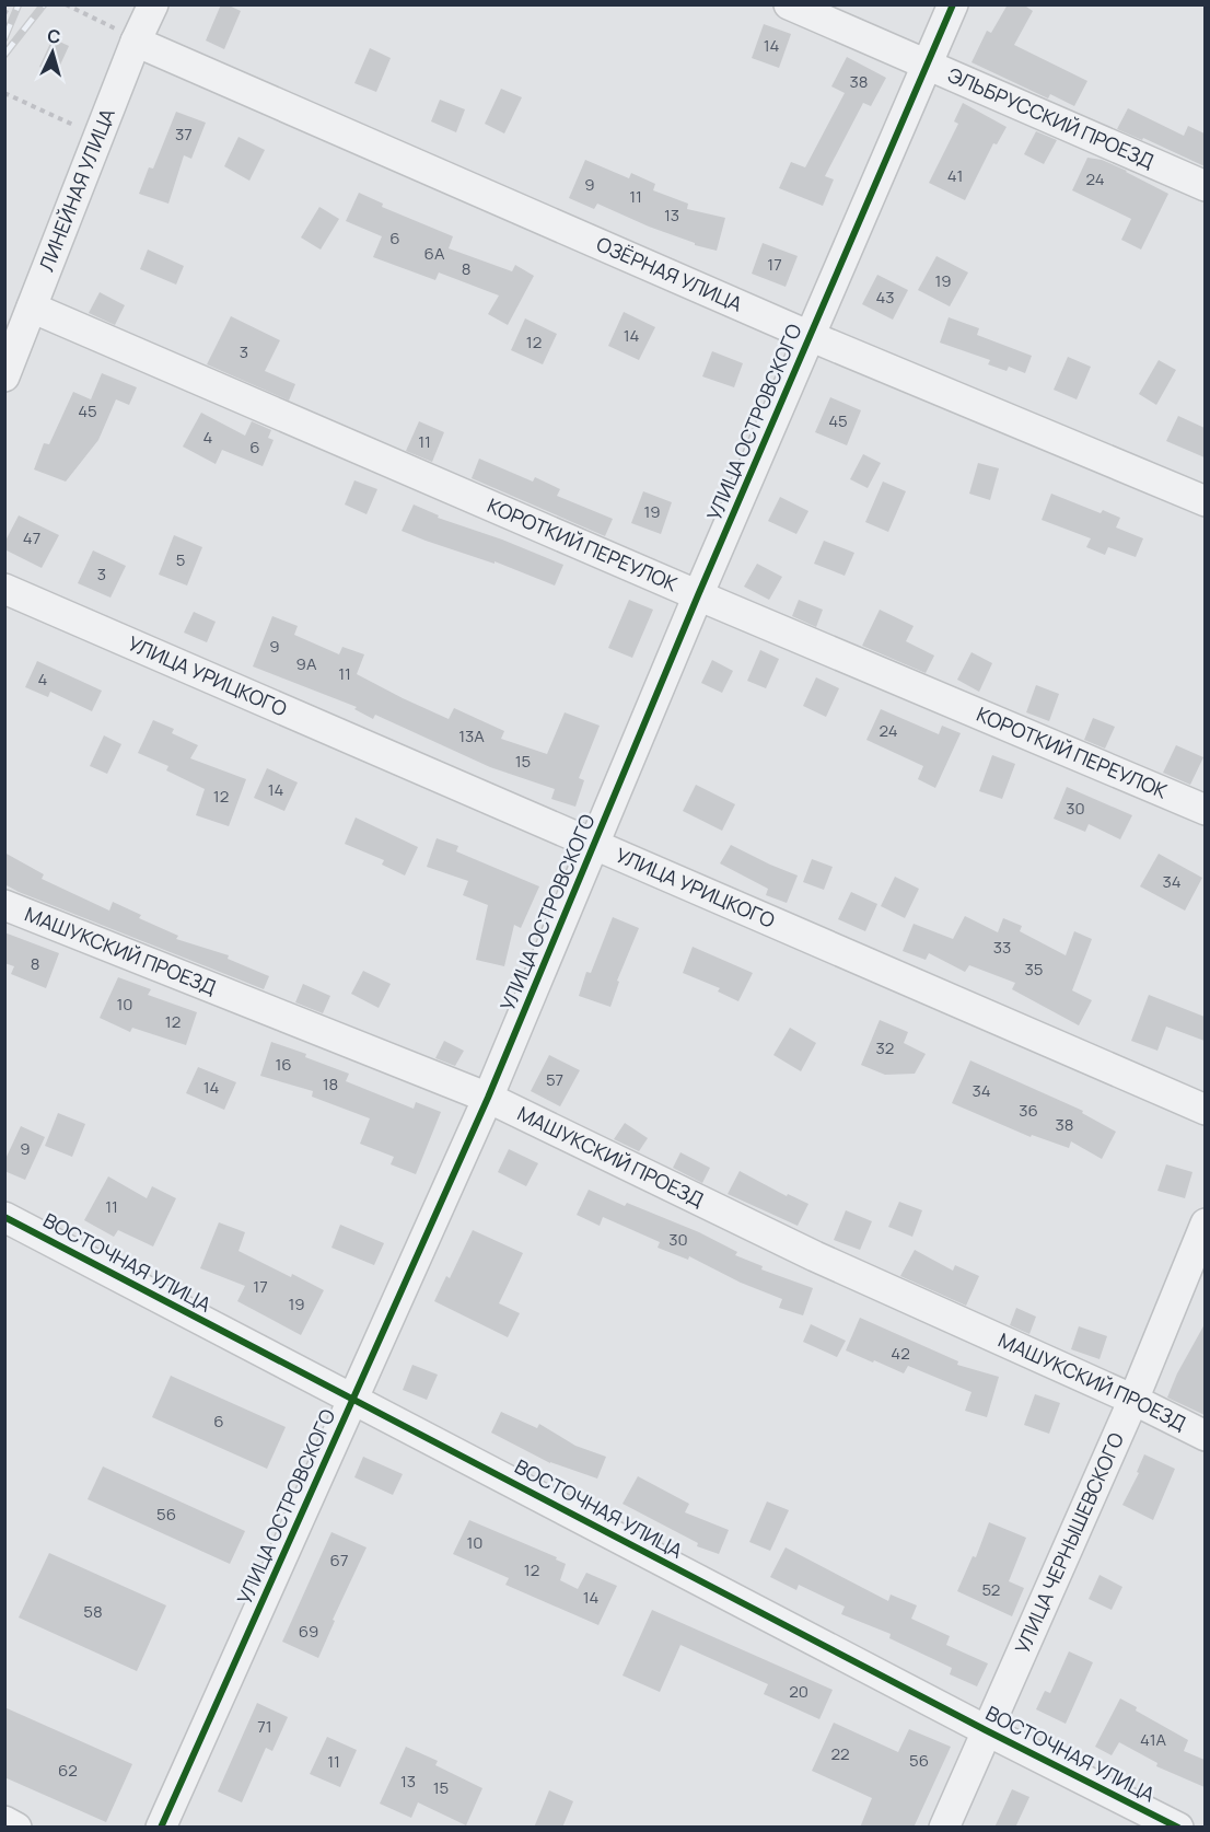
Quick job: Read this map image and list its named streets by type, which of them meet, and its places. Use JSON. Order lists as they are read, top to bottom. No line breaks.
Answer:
{"streets":{"street":["ЭЛЬБРУССКИЙ ПРОЕЗД","ЛИНЕЙНАЯ УЛИЦА","ОЗЁРНАЯ УЛИЦА","УЛИЦА ОСТРОВСКОГО","КОРОТКИЙ ПЕРЕУЛОК","УЛИЦА УРИЦКОГО","МАШУКСКИЙ ПРОЕЗД","ВОСТОЧНАЯ УЛИЦА","УЛИЦА ЧЕРНЫШЕВСКОГО"]},"crossings":[["ЭЛЬБРУССКИЙ ПРОЕЗД","УЛИЦА ОСТРОВСКОГО"],["ЛИНЕЙНАЯ УЛИЦА","ОЗЁРНАЯ УЛИЦА"],["ЛИНЕЙНАЯ УЛИЦА","КОРОТКИЙ ПЕРЕУЛОК"],["ОЗЁРНАЯ УЛИЦА","УЛИЦА ОСТРОВСКОГО"],["УЛИЦА ОСТРОВСКОГО","КОРОТКИЙ ПЕРЕУЛОК"],["УЛИЦА ОСТРОВСКОГО","УЛИЦА УРИЦКОГО"],["УЛИЦА ОСТРОВСКОГО","МАШУКСКИЙ ПРОЕЗД"],["УЛИЦА ОСТРОВСКОГО","ВОСТОЧНАЯ УЛИЦА"],["МАШУКСКИЙ ПРОЕЗД","УЛИЦА ЧЕРНЫШЕВСКОГО"],["ВОСТОЧНАЯ УЛИЦА","УЛИЦА ЧЕРНЫШЕВСКОГО"]],"house_numbers":["14","38","37","41","24","9","11","13","6","6А","17","8","19","43","14","12","3","45","45","4","11","6","19","47","5","3","9","9А","11","4","24","13А","15","14","12","30","34","33","8","35","10","12","32","16","57","18","14","34","36","38","9","11","30","17","19","42","6","56","10","67","12","52","14","58","69","20","71","41А","22","56","11","62","13","15"],"north":"top"}
